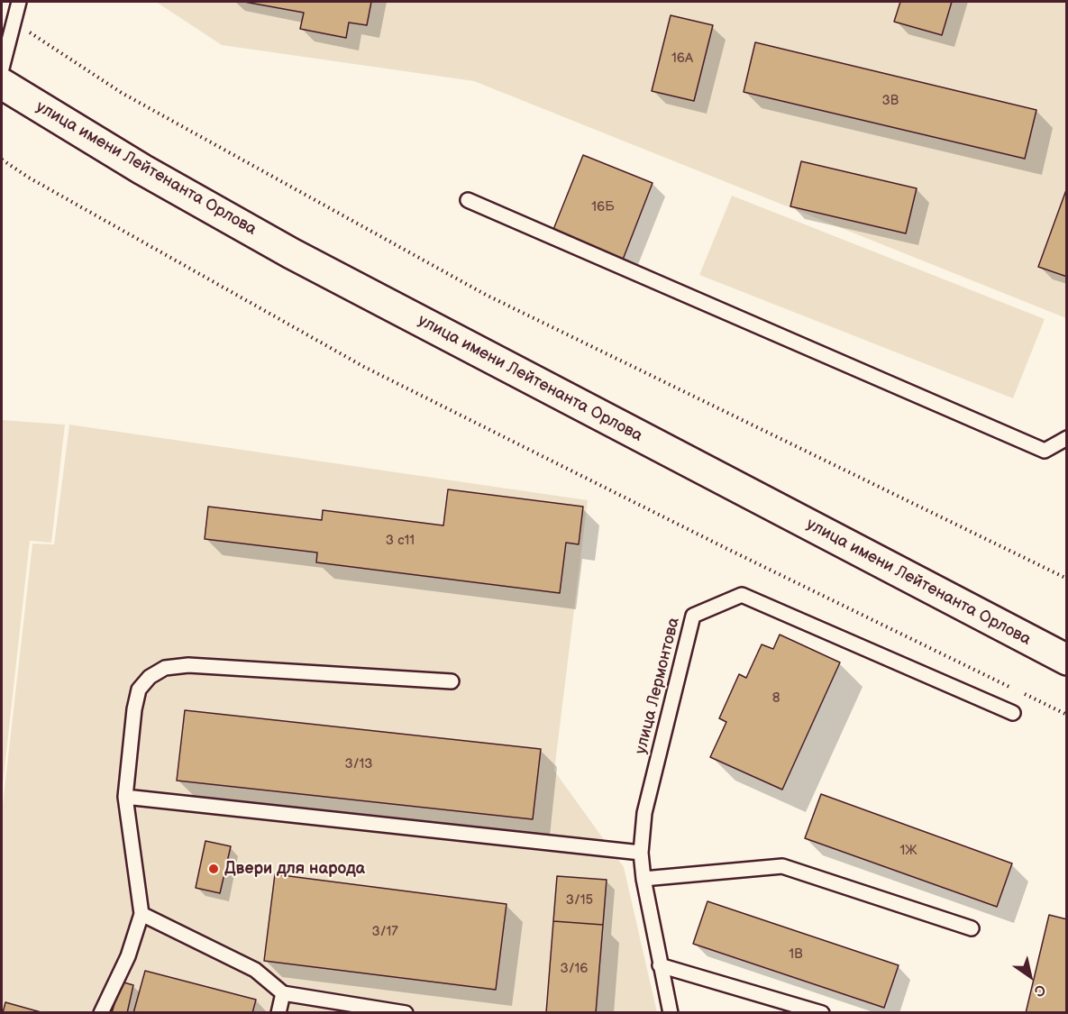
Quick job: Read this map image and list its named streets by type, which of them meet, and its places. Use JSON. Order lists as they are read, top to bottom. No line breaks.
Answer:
{"streets":{"main road":["улица имени Лейтенанта Орлова"],"lane":["улица Лермонтова"]},"places":["Двери для народа"],"house_numbers":["16А","3В","16Б","3 с11","8","3/13","1Ж","3/15","3/17","1В","3/16"],"north":"bottom right"}
